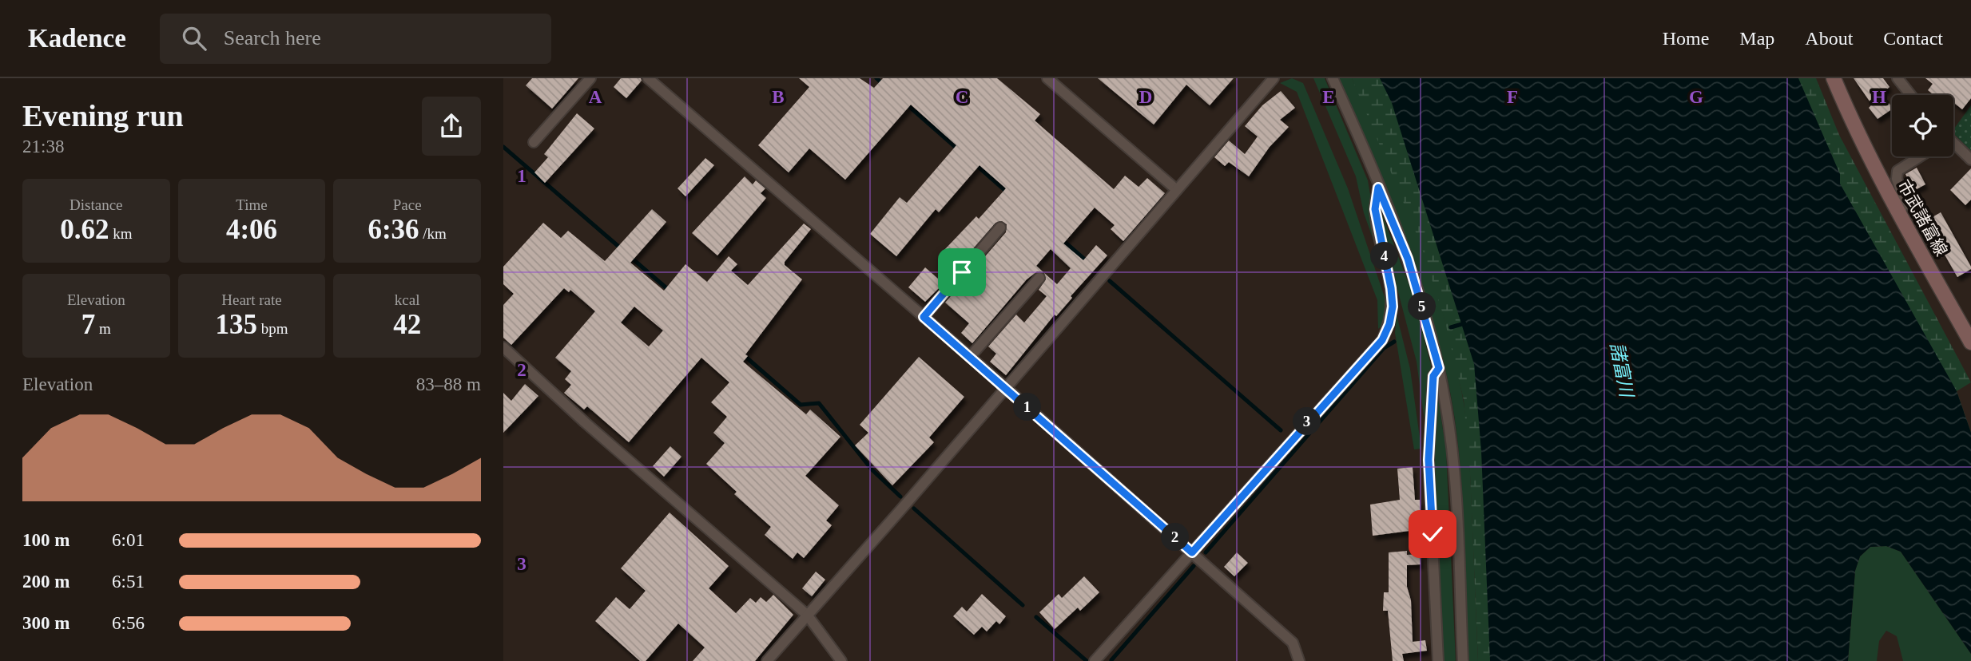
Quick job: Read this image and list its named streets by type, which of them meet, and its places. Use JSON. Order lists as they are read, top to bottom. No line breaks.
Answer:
{"streets":{"main road":["市武諸富線"]},"water":["諸富川"],"page":{"header":"Kadence","search":"Search here","nav":["Home","Map","About","Contact"],"heading":["Evening run","21:38"],"stats":[["Distance","0.62 km"],["Time","4:06"],["Pace","6:36 /km"],["Elevation","7 m"],["Heart rate","135 bpm"],["kcal","42"]],"pins":["4","5","1","3","2"],"chart":["Elevation","83–88 m"],"list":[{"name":"100 m","note":"6:01"},{"name":"200 m","note":"6:51"},{"name":"300 m","note":"6:56"}]},"grid":{"columns":["A","B","C","D","E","F","G","H"],"rows":["1","2","3"]}}
